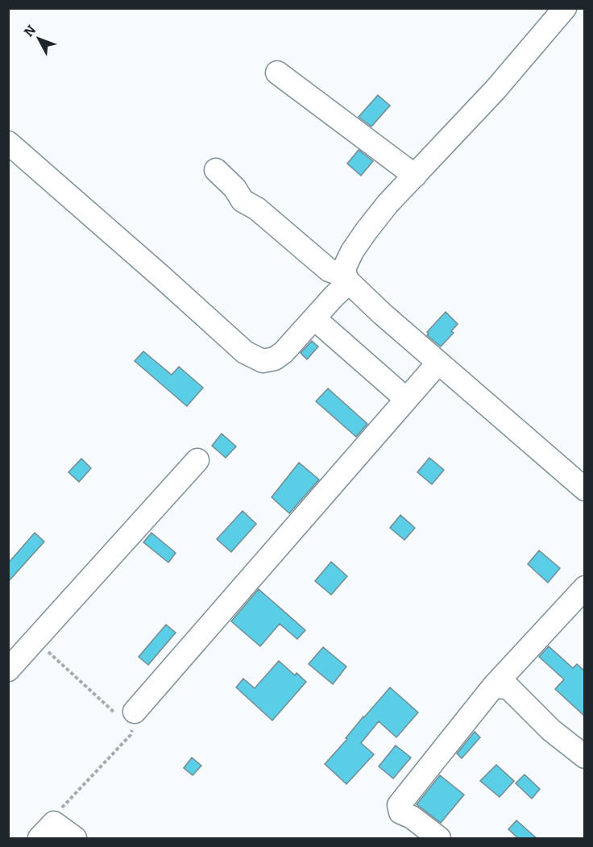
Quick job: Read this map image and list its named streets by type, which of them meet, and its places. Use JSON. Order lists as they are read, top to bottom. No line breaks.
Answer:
{"north":"top left"}
